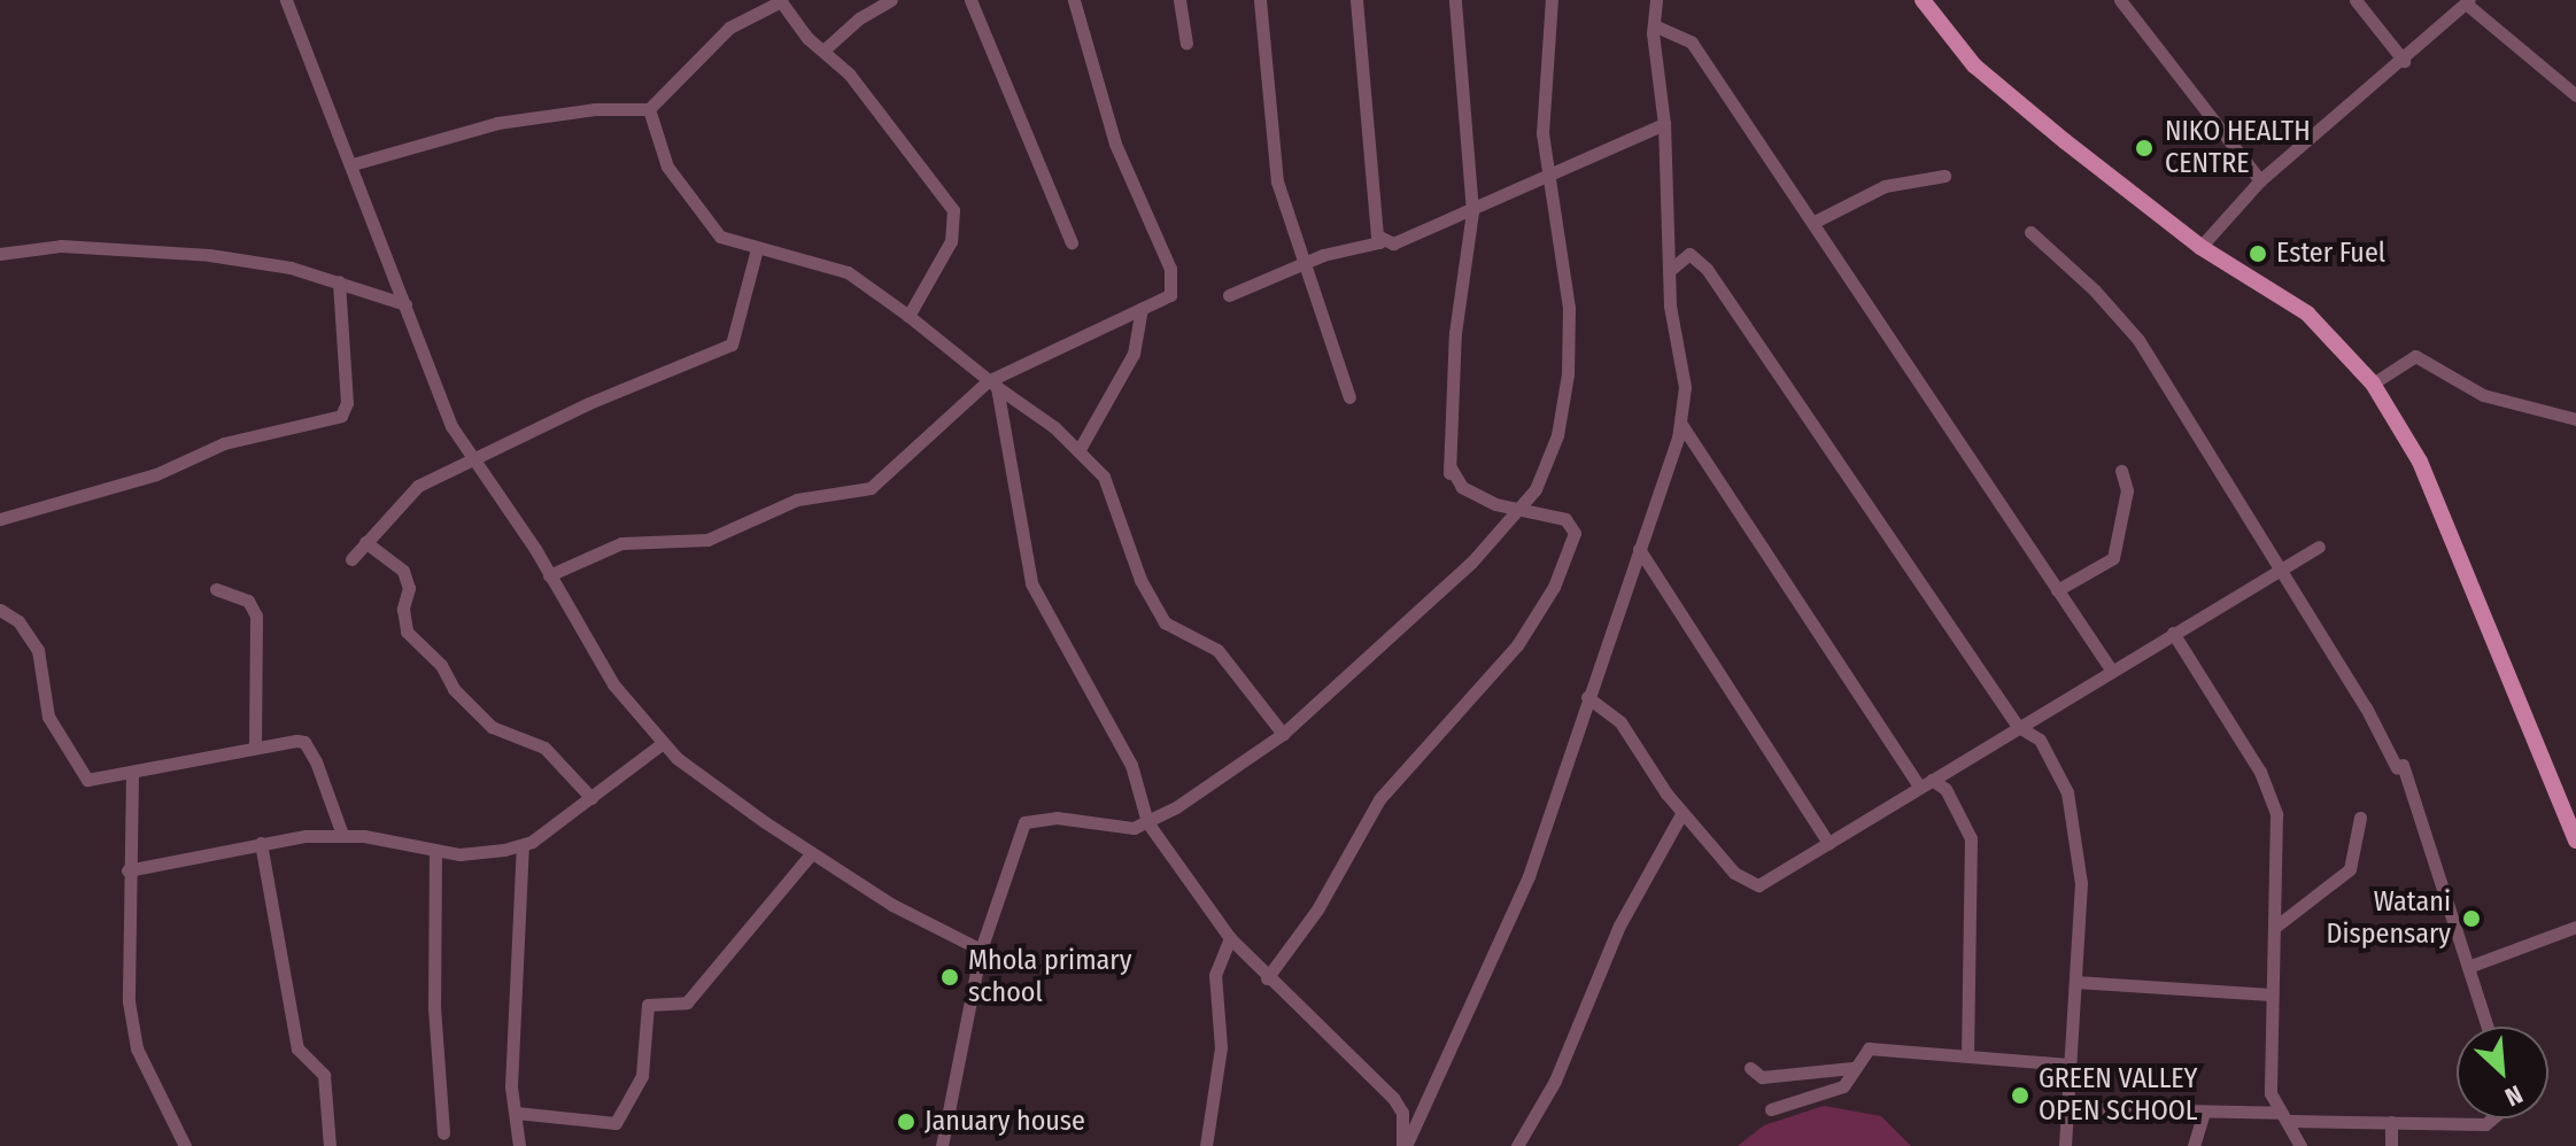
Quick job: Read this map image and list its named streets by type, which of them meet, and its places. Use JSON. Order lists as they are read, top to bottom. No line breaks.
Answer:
{"places":["NIKO HEALTH CENTRE","Ester Fuel","Watani Dispensary","Mhola primary school","GREEN VALLEY OPEN SCHOOL","January house"],"north":"bottom right"}
